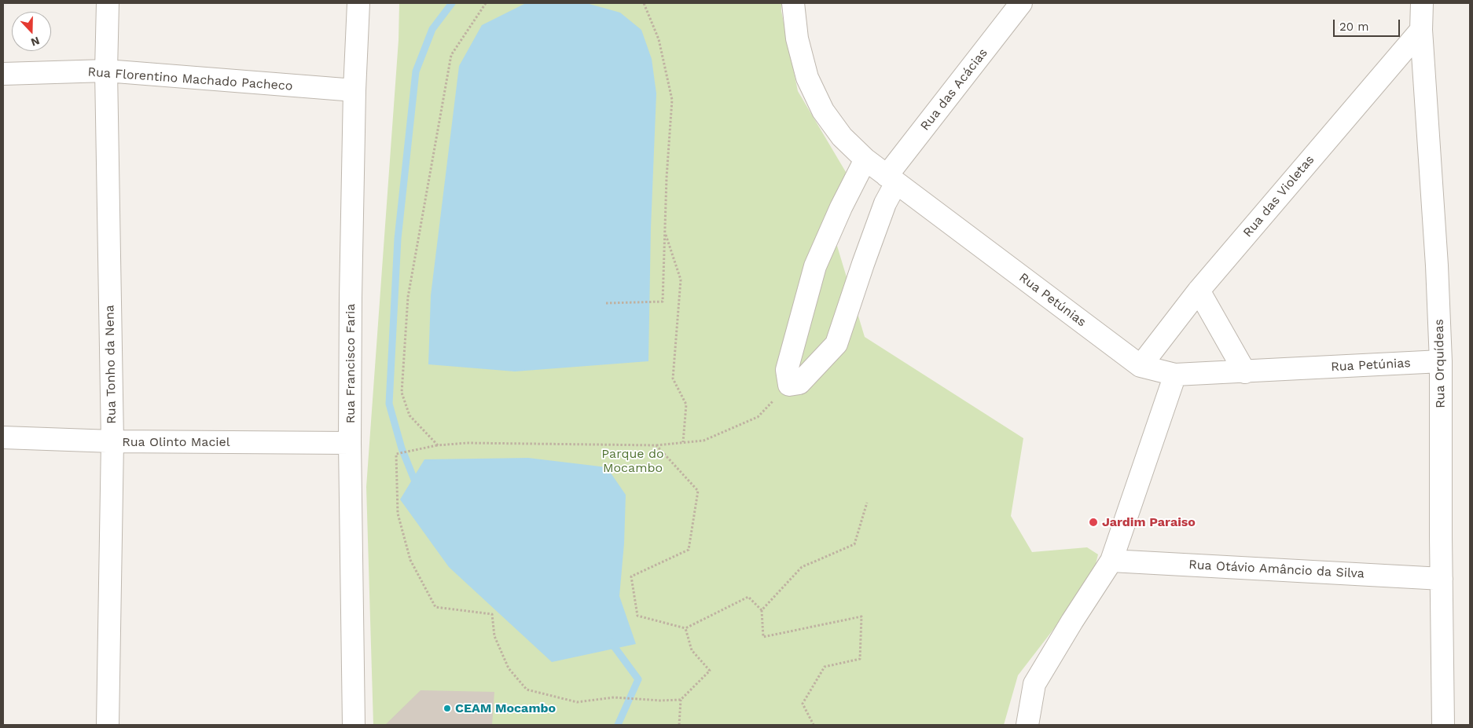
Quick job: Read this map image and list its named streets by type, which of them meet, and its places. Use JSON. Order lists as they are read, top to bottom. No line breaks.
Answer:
{"streets":{"street":["Rua Florentino Machado Pacheco","Rua das Acácias","Rua das Violetas","Rua Petúnias","Rua Francisco Faria","Rua Orquídeas","Rua Tonho da Nena","Rua Olinto Maciel","Rua Otávio Amâncio da Silva"]},"crossings":[["Rua Florentino Machado Pacheco","Rua Francisco Faria"],["Rua Florentino Machado Pacheco","Rua Tonho da Nena"],["Rua das Acácias","Rua Petúnias"],["Rua das Violetas","Rua Petúnias"],["Rua das Violetas","Rua Orquídeas"],["Rua Petúnias","Rua Orquídeas"],["Rua Francisco Faria","Rua Olinto Maciel"],["Rua Orquídeas","Rua Otávio Amâncio da Silva"],["Rua Tonho da Nena","Rua Olinto Maciel"]],"parks":["Parque do Mocambo"],"places":["Jardim Paraiso","CEAM Mocambo"],"scale_bar":"20 m","north":"bottom"}
